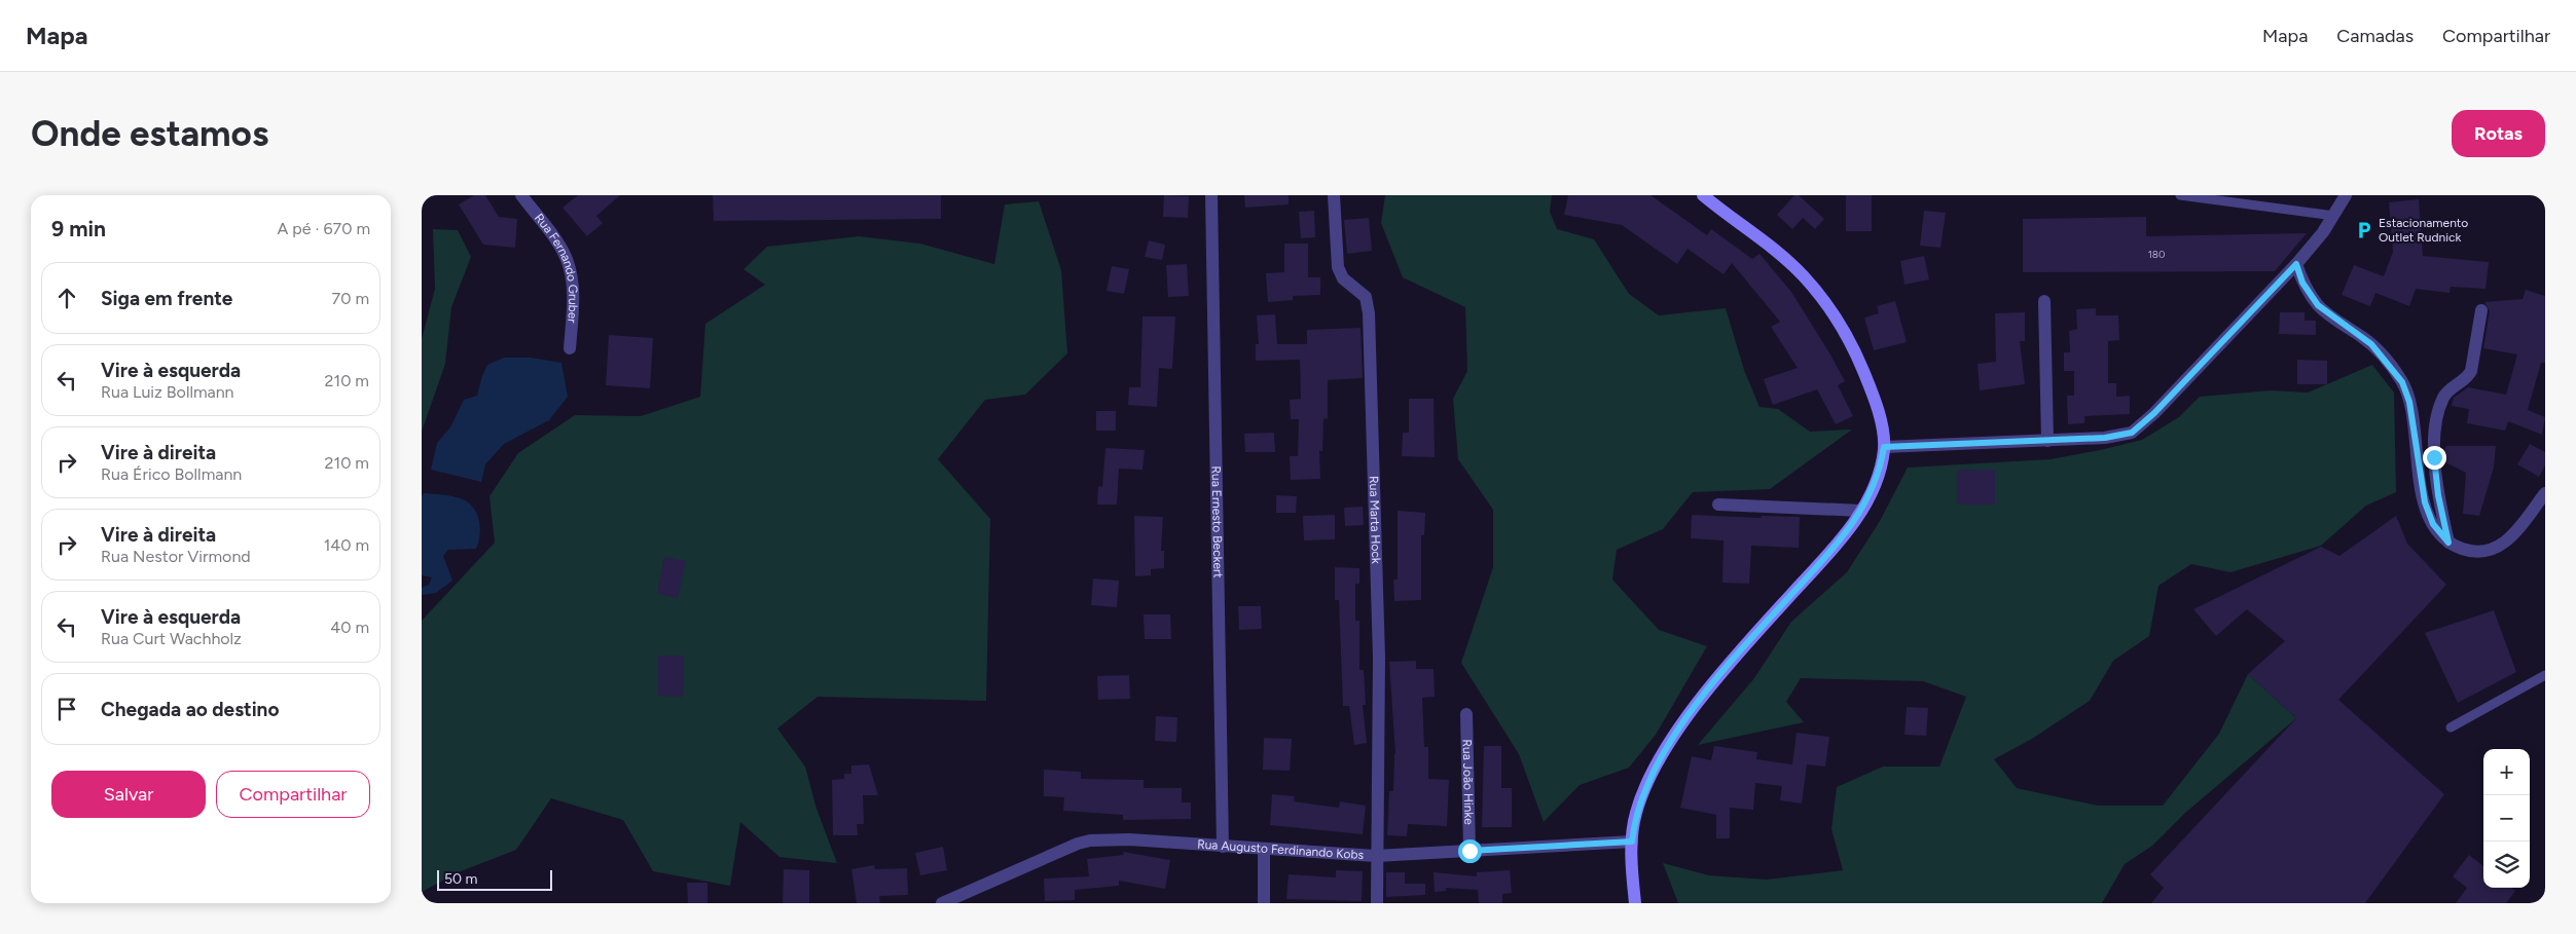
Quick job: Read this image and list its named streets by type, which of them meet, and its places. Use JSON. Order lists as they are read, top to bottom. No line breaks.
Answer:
{"streets":{"street":["Rua Fernando Gruber","Rua Marta Hock","Rua Ernesto Beckert","Rua João Hinke","Rua Augusto Ferdinando Kobs"]},"crossings":[["Rua Marta Hock","Rua Augusto Ferdinando Kobs"],["Rua Ernesto Beckert","Rua Augusto Ferdinando Kobs"],["Rua João Hinke","Rua Augusto Ferdinando Kobs"]],"places":{"parking":["Estacionamento Outlet Rudnick"]},"house_numbers":["180"],"scale_bar":"50 m","page":{"header":"Mapa","nav":["Mapa","Camadas","Compartilhar"],"buttons":["Rotas",["Salvar","Compartilhar"]],"title":"Onde estamos","heading":["9 min","A pé · 670 m"],"list":[["Siga em frente","70 m"],["Vire à esquerda","Rua Luiz Bollmann","210 m"],["Vire à direita","Rua Érico Bollmann","210 m"],["Vire à direita","Rua Nestor Virmond","140 m"],["Vire à esquerda","Rua Curt Wachholz","40 m"],"Chegada ao destino"],"map_buttons":["+","−"],"scale":"50 m"}}
